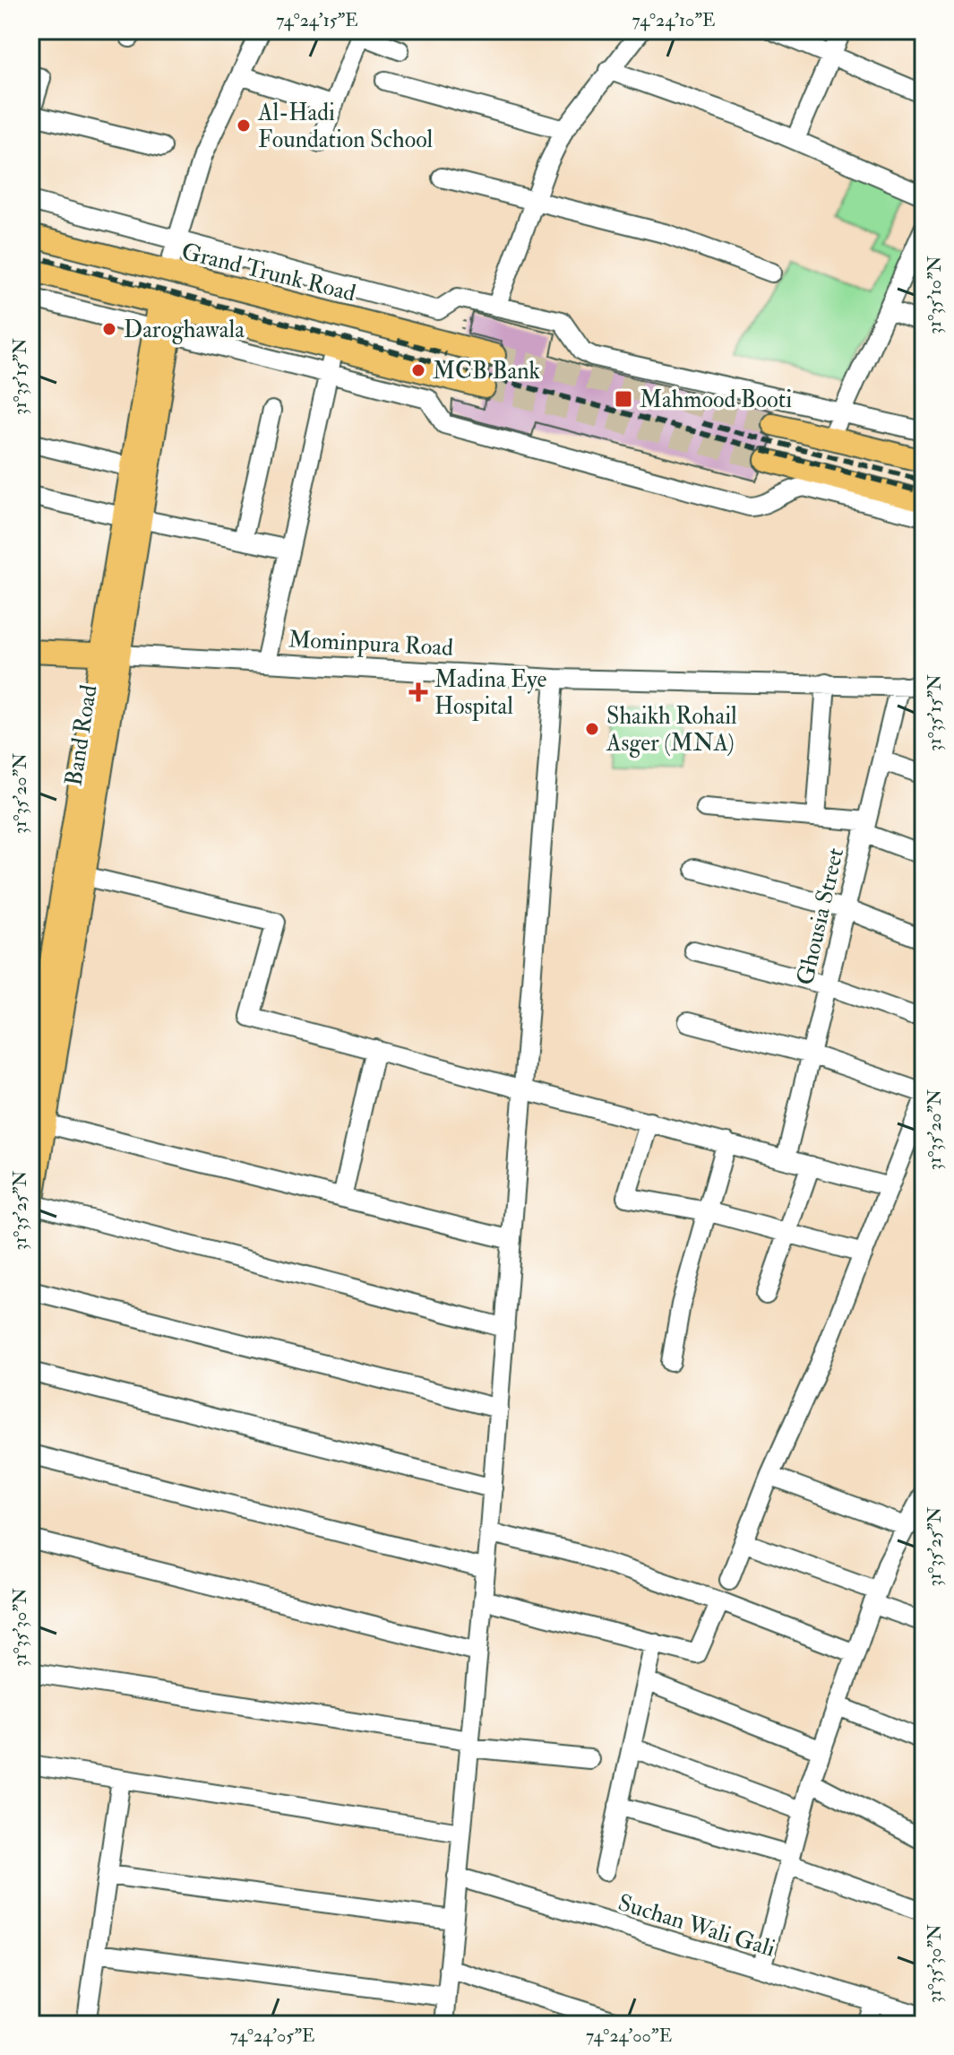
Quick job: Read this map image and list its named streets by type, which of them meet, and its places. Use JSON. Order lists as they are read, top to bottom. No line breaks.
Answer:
{"streets":{"main road":["Grand Trunk Road","Mominpura Road","Band Road"],"street":["Ghousia Street","Suchan Wali Gali"]},"crossings":[["Mominpura Road","Band Road"],["Mominpura Road","Ghousia Street"]],"places":{"other":["Al-Hadi Foundation School","Daroghawala","MCB Bank","Shaikh Rohail Asger (MNA)"],"transit":["Mahmood Booti"],"health":["Madina Eye Hospital"]},"coordinates":["74°24'15\"E","74°24'10\"E","31°35'10\"N","31°35'15\"N","31°35'20\"N","31°35'25\"N","31°35'30\"N","74°24'05\"E","74°24'00\"E"]}
